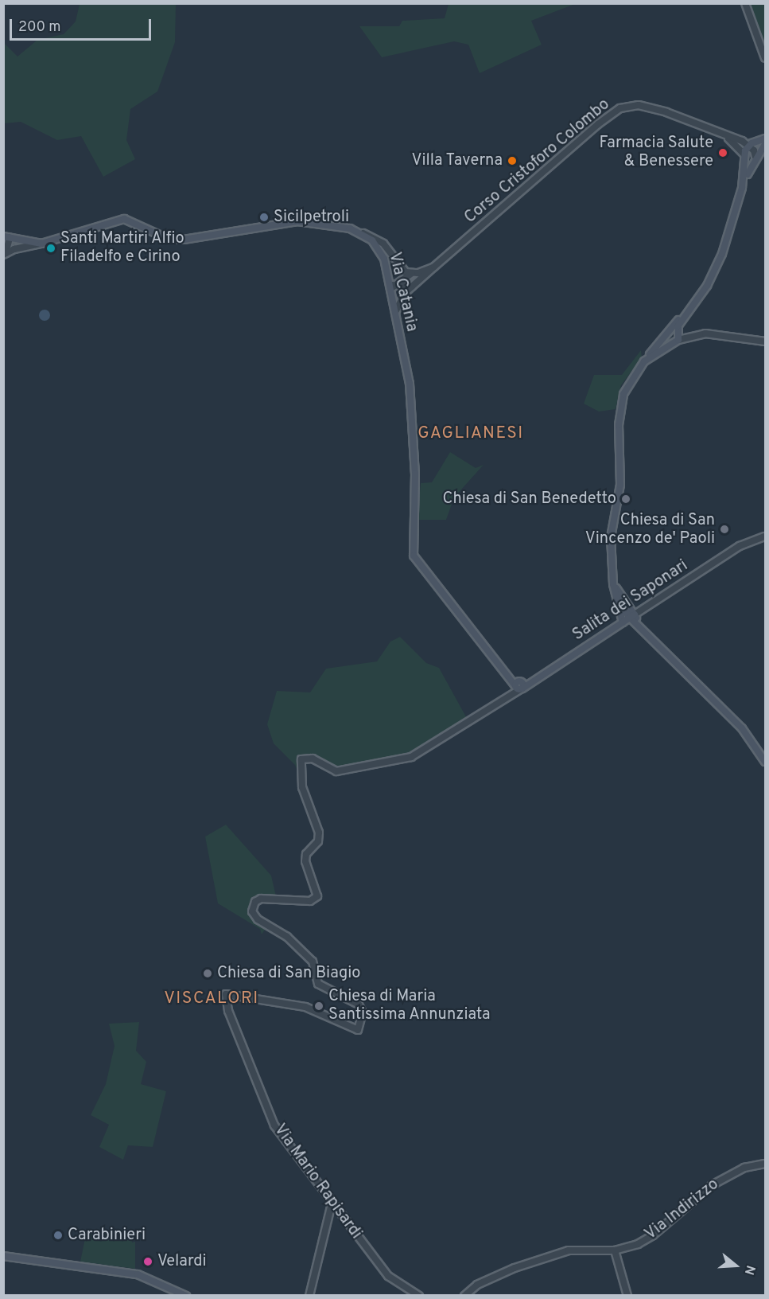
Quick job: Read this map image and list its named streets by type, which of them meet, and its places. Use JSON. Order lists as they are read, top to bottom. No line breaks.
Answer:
{"streets":{"main road":["Via Catania","Salita dei Saponari"],"street":["Corso Cristoforo Colombo","Via Mario Rapisardi","Via Indirizzo"]},"crossings":[["Corso Cristoforo Colombo","Via Catania"],["Via Catania","Salita dei Saponari"]],"districts":["GAGLIANESI","VISCALORI"],"places":["Farmacia Salute & Benessere","Villa Taverna","Sicilpetroli","Santi Martiri Alfio Filadelfo e Cirino","Chiesa di San Benedetto","Chiesa di San Vincenzo de' Paoli","Chiesa di San Biagio","Chiesa di Maria Santissima Annunziata","Carabinieri","Velardi"],"scale_bar":"200 m","north":"right"}
